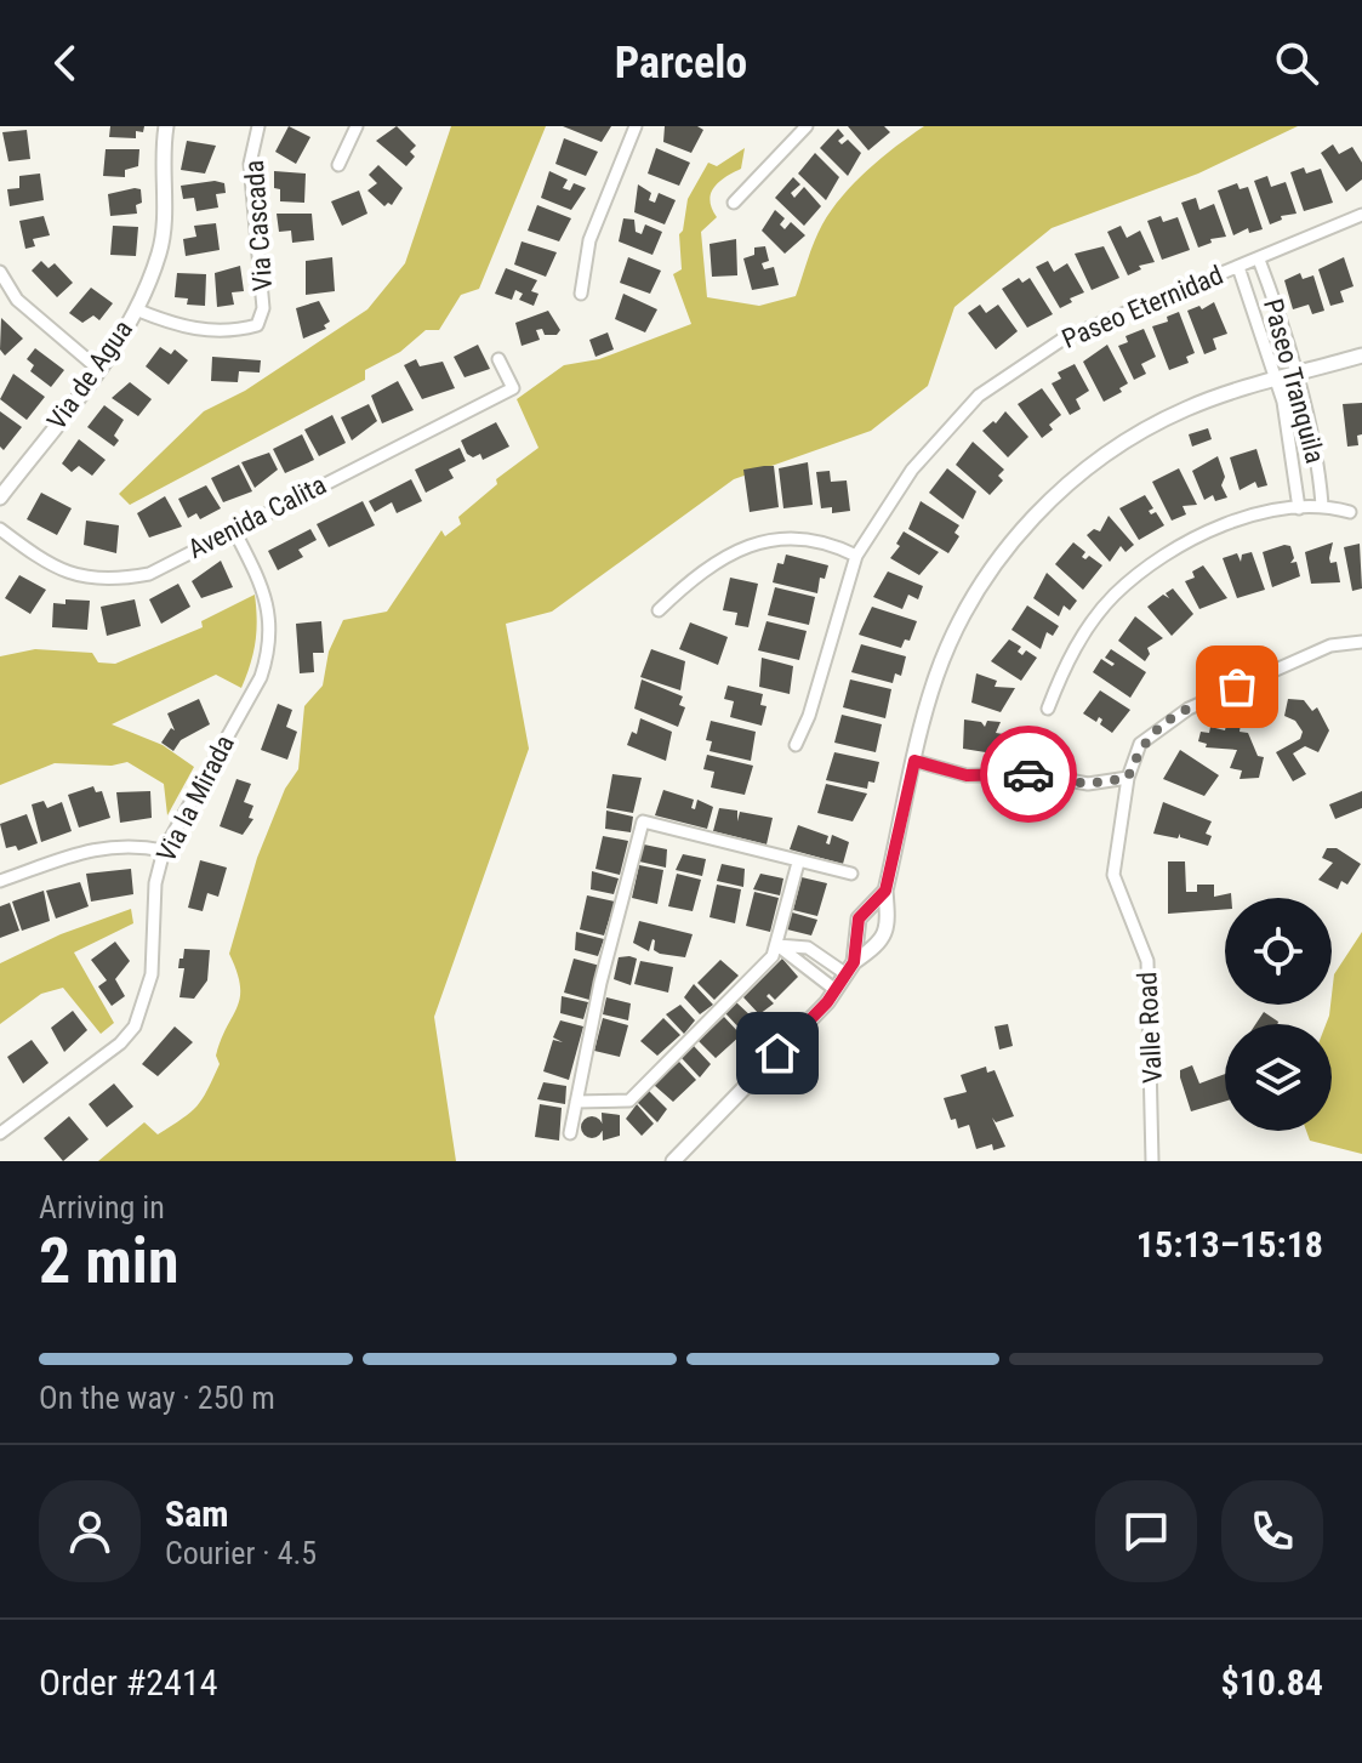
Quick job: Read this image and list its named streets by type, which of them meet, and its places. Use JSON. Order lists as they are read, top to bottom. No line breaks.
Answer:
{"streets":{"street":["Via Cascada","Paseo Eternidad","Via de Agua","Paseo Tranquila","Avenida Calita","Via la Mirada","Valle Road"]},"crossings":[["Via Cascada","Via de Agua"],["Paseo Eternidad","Paseo Tranquila"],["Avenida Calita","Via la Mirada"]],"page":{"header":"Parcelo","heading":["2 min","Arriving in","15:13–15:18"],"panel":["Sam","Courier · 4.5","Order #2414","$10.84"],"bar":"On the way · 250 m"}}
